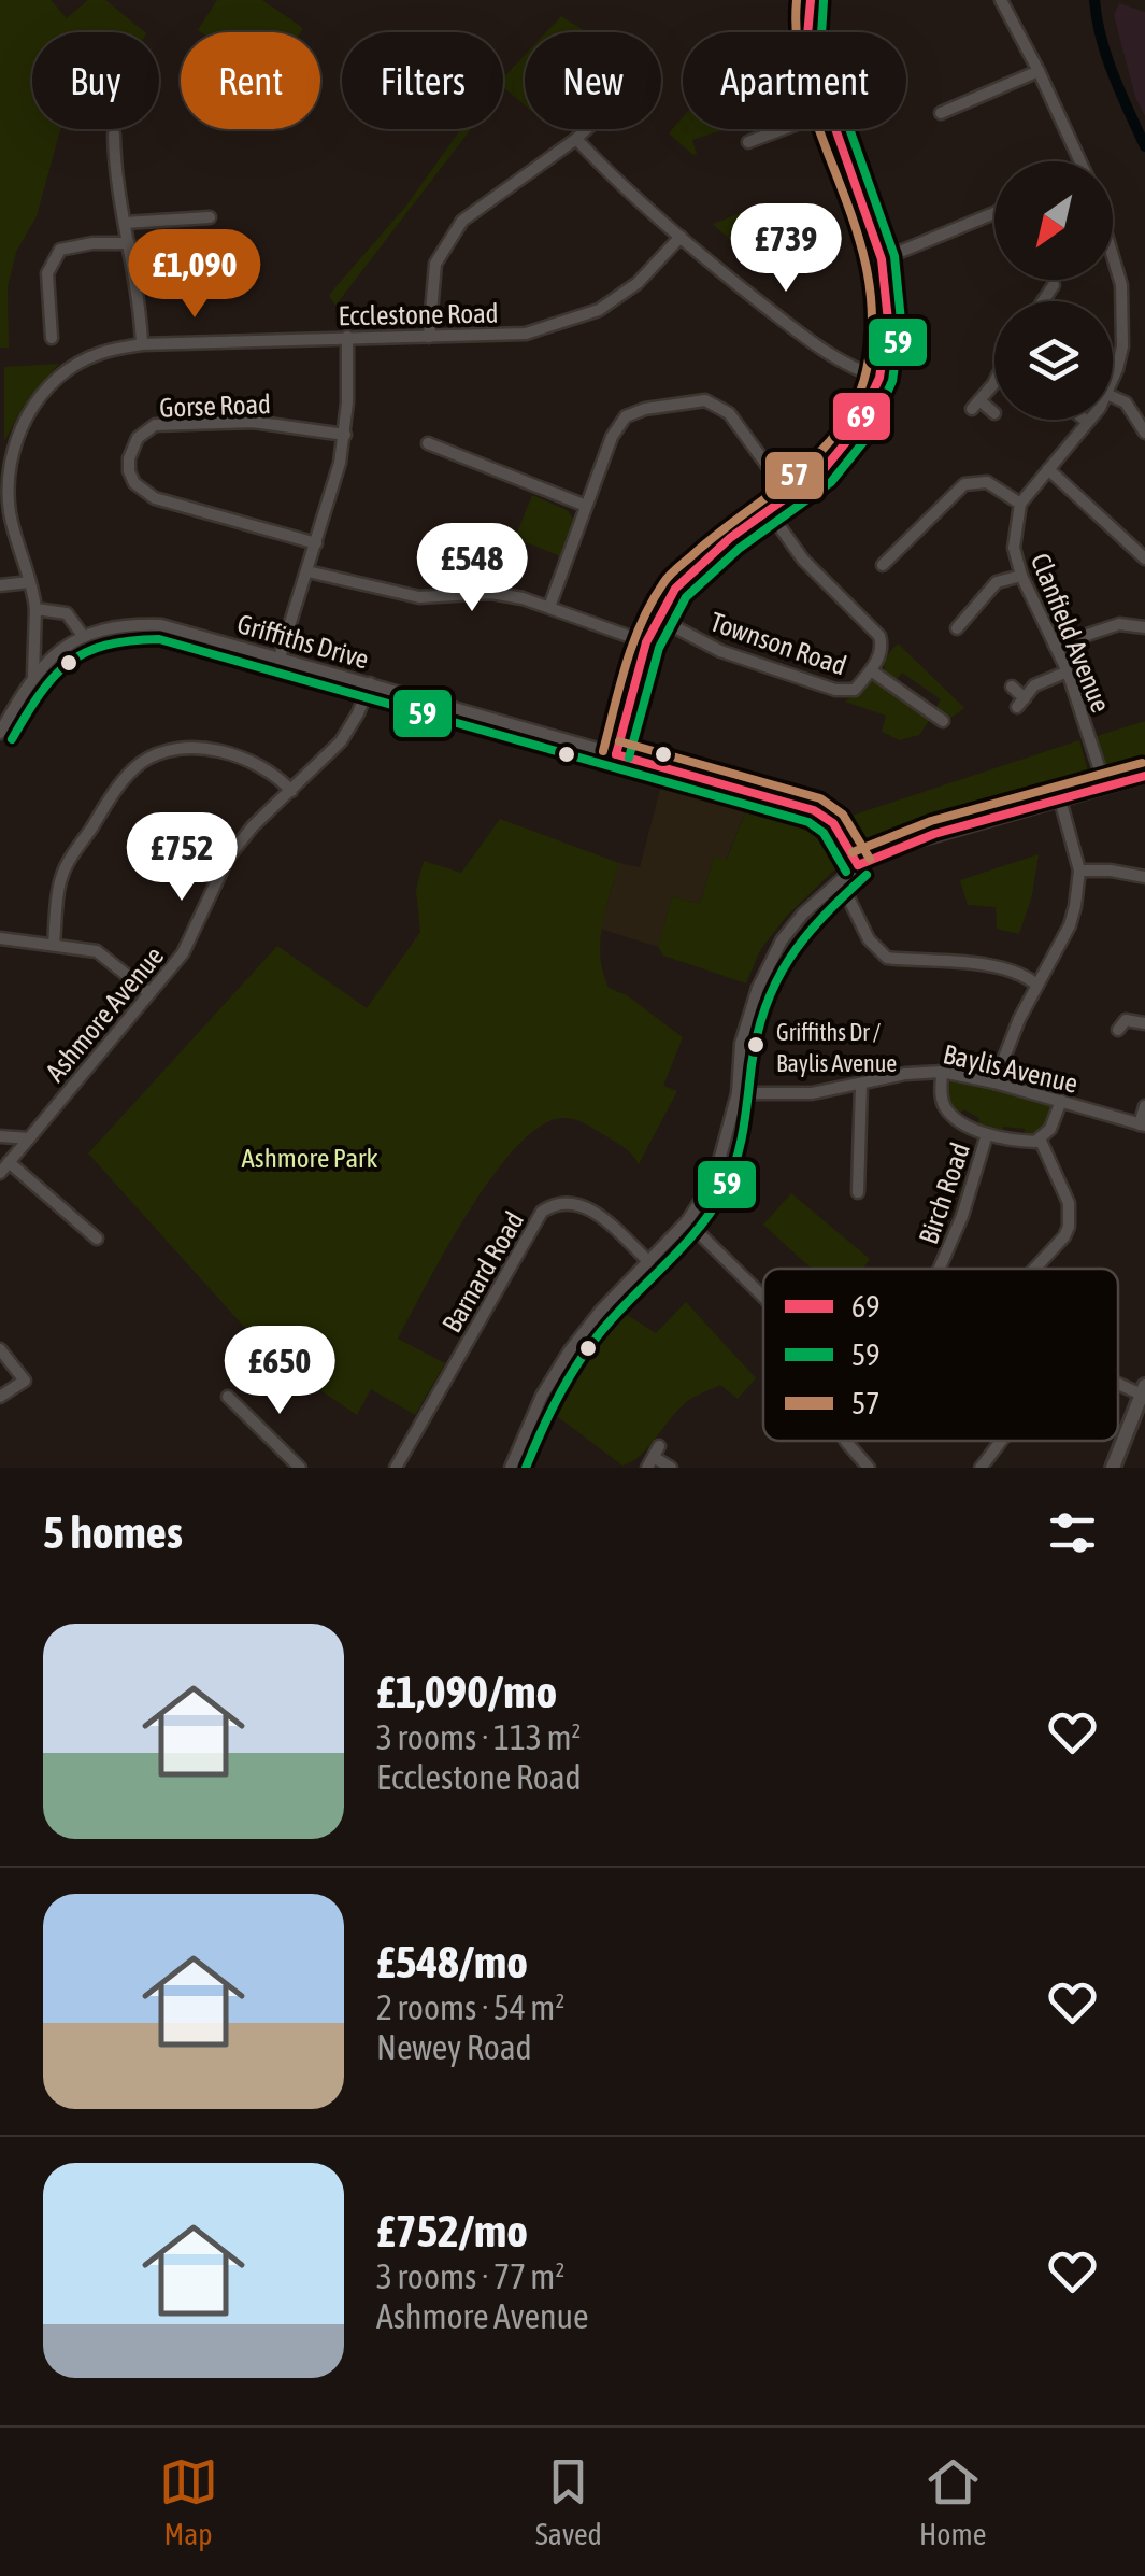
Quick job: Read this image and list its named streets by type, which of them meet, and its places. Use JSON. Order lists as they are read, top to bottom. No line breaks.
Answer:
{"streets":{"street":["Ecclestone Road","Gorse Road","Clanfield Avenue","Griffiths Drive","Townson Road","Ashmore Avenue","Baylis Avenue","Birch Road","Barnard Road"]},"crossings":[["Ecclestone Road","Griffiths Drive"],["Griffiths Drive","Ashmore Avenue"]],"parks":["Ashmore Park"],"places":["Griffiths Dr / Baylis Avenue"],"lines":["transit line 69","transit line 57","transit line 59"],"legend":["69","59","57"],"north":"bottom left","page":{"chip":["Buy","Rent","Filters","New","Apartment"],"price":["£739","£1,090","£548","£752","£650"],"heading":"5 homes","list":[{"name":"£1,090/mo","note":"3 rooms · 113 m² · Ecclestone Road"},{"name":"£548/mo","note":"2 rooms · 54 m² · Newey Road"},{"name":"£752/mo","note":"3 rooms · 77 m² · Ashmore Avenue"}],"tabs":["Map","Saved","Home"]}}
